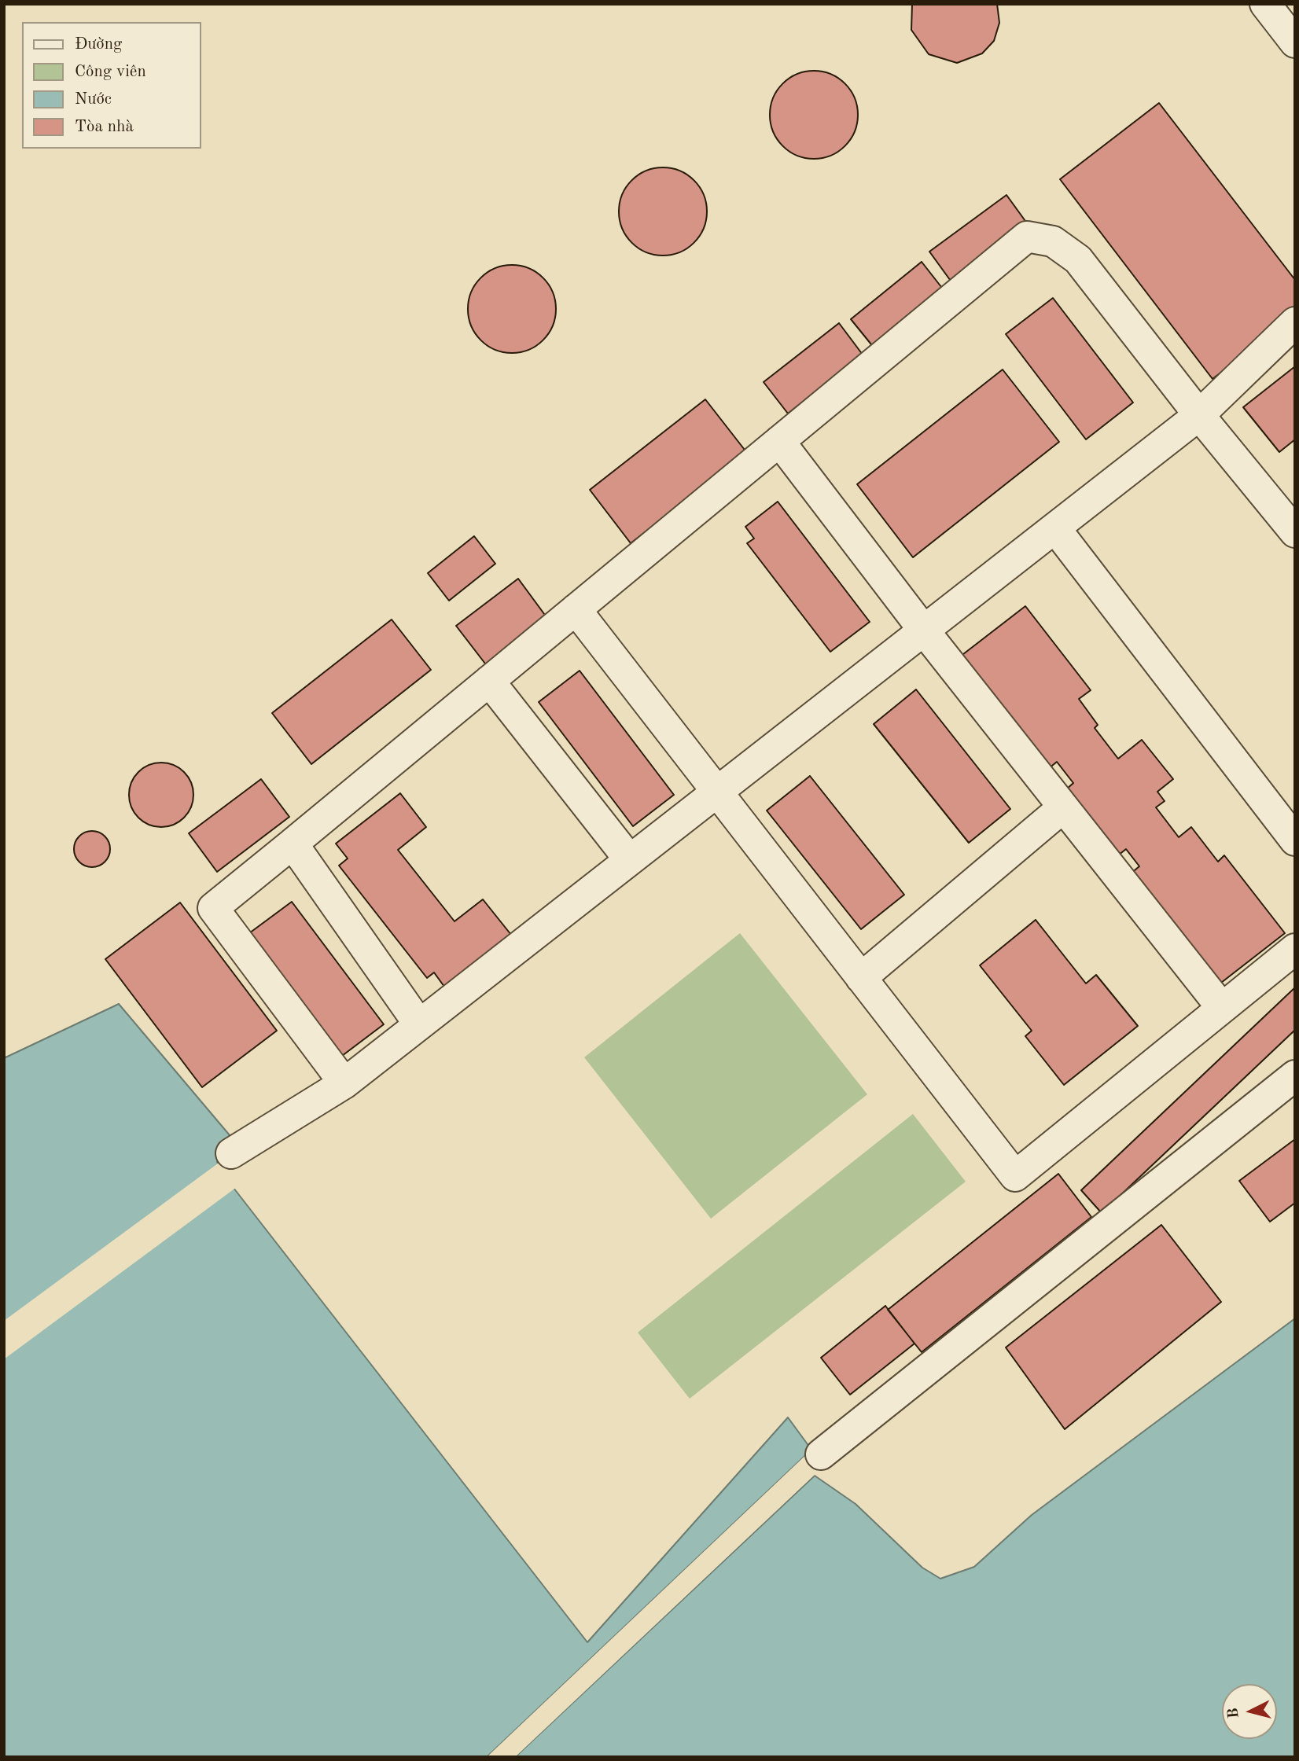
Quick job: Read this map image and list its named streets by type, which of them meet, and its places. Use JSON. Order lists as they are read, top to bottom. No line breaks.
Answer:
{"legend":["Đường","Công viên","Nước","Tòa nhà"],"north":"left"}
